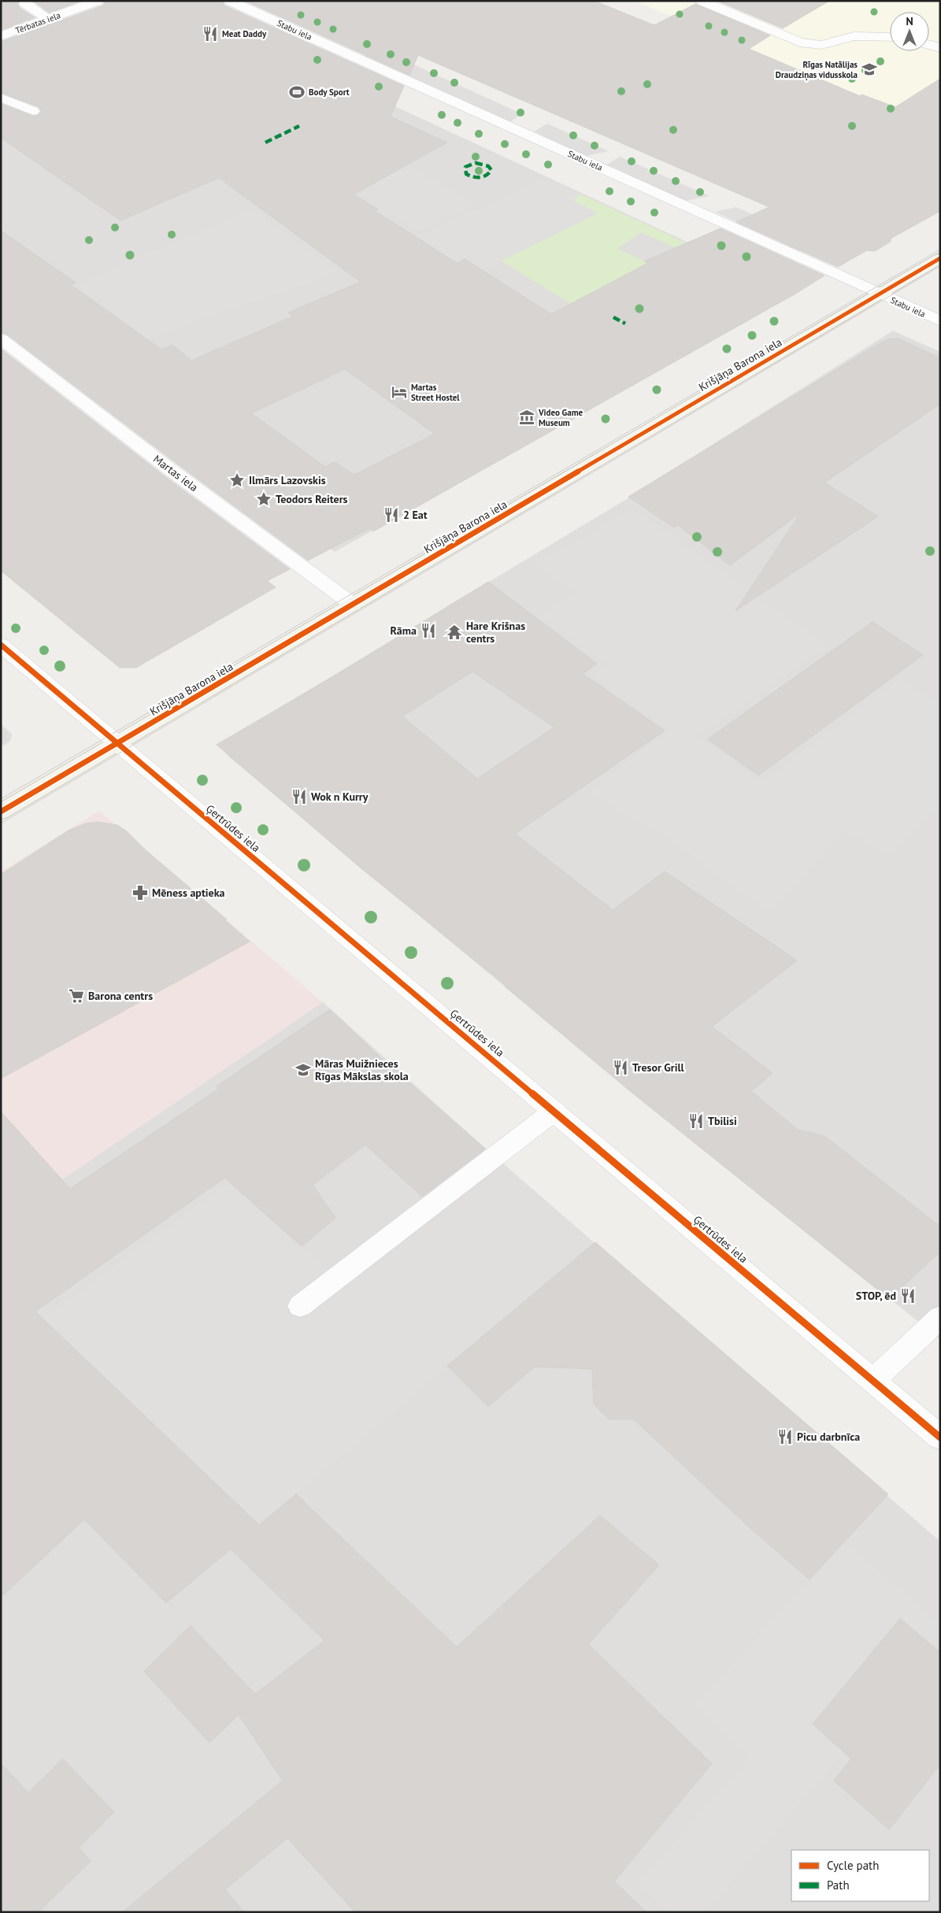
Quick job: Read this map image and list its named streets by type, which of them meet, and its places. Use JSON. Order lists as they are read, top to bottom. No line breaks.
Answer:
{"streets":{"street":["Tērbatas iela","Stabu iela","Krišjāņa Barona iela","Martas iela","Ģertrūdes iela"]},"crossings":[["Stabu iela","Krišjāņa Barona iela"],["Krišjāņa Barona iela","Martas iela"],["Krišjāņa Barona iela","Ģertrūdes iela"]],"places":{"restaurant":["Meat Daddy","2 Eat","Rāma","Wok n Kurry","Tresor Grill","Tbilisi","STOP, ēd","Picu darbnīca"],"school or university":["Rīgas Natālijas Draudziņas vidusskola","Māras Muižnieces Rīgas Mākslas skola"],"sports":["Body Sport"],"hotel":["Martas Street Hostel"],"museum":["Video Game Museum"],"place":["Ilmārs Lazovskis","Teodors Reiters"],"temple":["Hare Krišnas centrs"],"pharmacy":["Mēness aptieka"],"supermarket":["Barona centrs"]},"legend":["Cycle path","Path"],"north":"top"}
